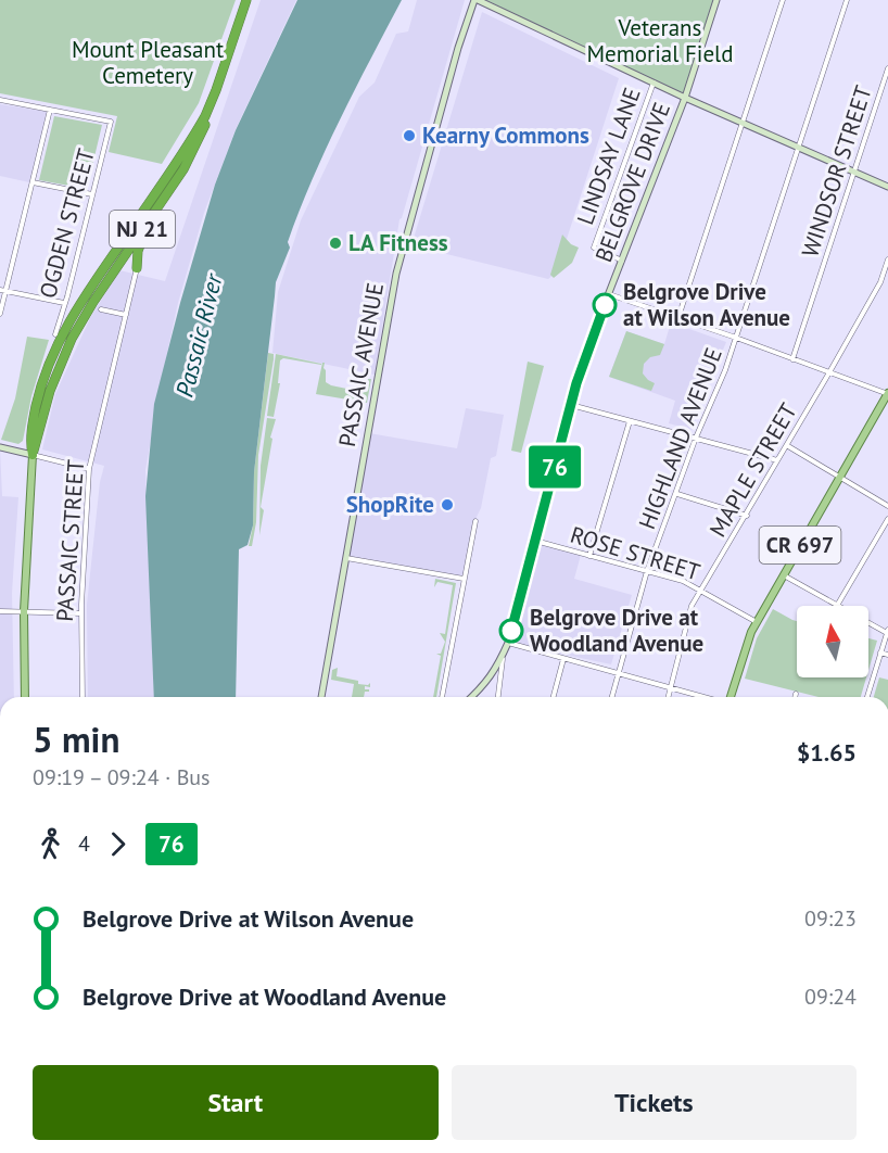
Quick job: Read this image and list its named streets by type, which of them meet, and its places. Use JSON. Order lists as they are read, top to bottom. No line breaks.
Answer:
{"streets":{"highway":["NJ 21"],"main road":["CR 697"],"street":["LINDSAY LANE","WINDSOR STREET","BELGROVE DRIVE","OGDEN STREET","PASSAIC AVENUE","HIGHLAND AVENUE","MAPLE STREET","PASSAIC STREET","ROSE STREET"]},"crossings":[["LINDSAY LANE","BELGROVE DRIVE"],["BELGROVE DRIVE","ROSE STREET"],["HIGHLAND AVENUE","ROSE STREET"],["MAPLE STREET","ROSE STREET"],["CR 697","ROSE STREET"]],"water":["Passaic River"],"parks":["Veterans Memorial Field","Mount Pleasant Cemetery"],"places":["Kearny Commons","LA Fitness","Belgrove Drive at Wilson Avenue","ShopRite","Belgrove Drive at Woodland Avenue"],"lines":["bus line 76"],"north":"top","page":{"on_map":"76","heading":["5 min","09:19 – 09:24 · Bus","$1.65"],"legs":["4","76"],"list":[{"name":"Belgrove Drive at Wilson Avenue","value":"09:23"},{"name":"Belgrove Drive at Woodland Avenue","value":"09:24"}],"buttons":["Start","Tickets"]}}
